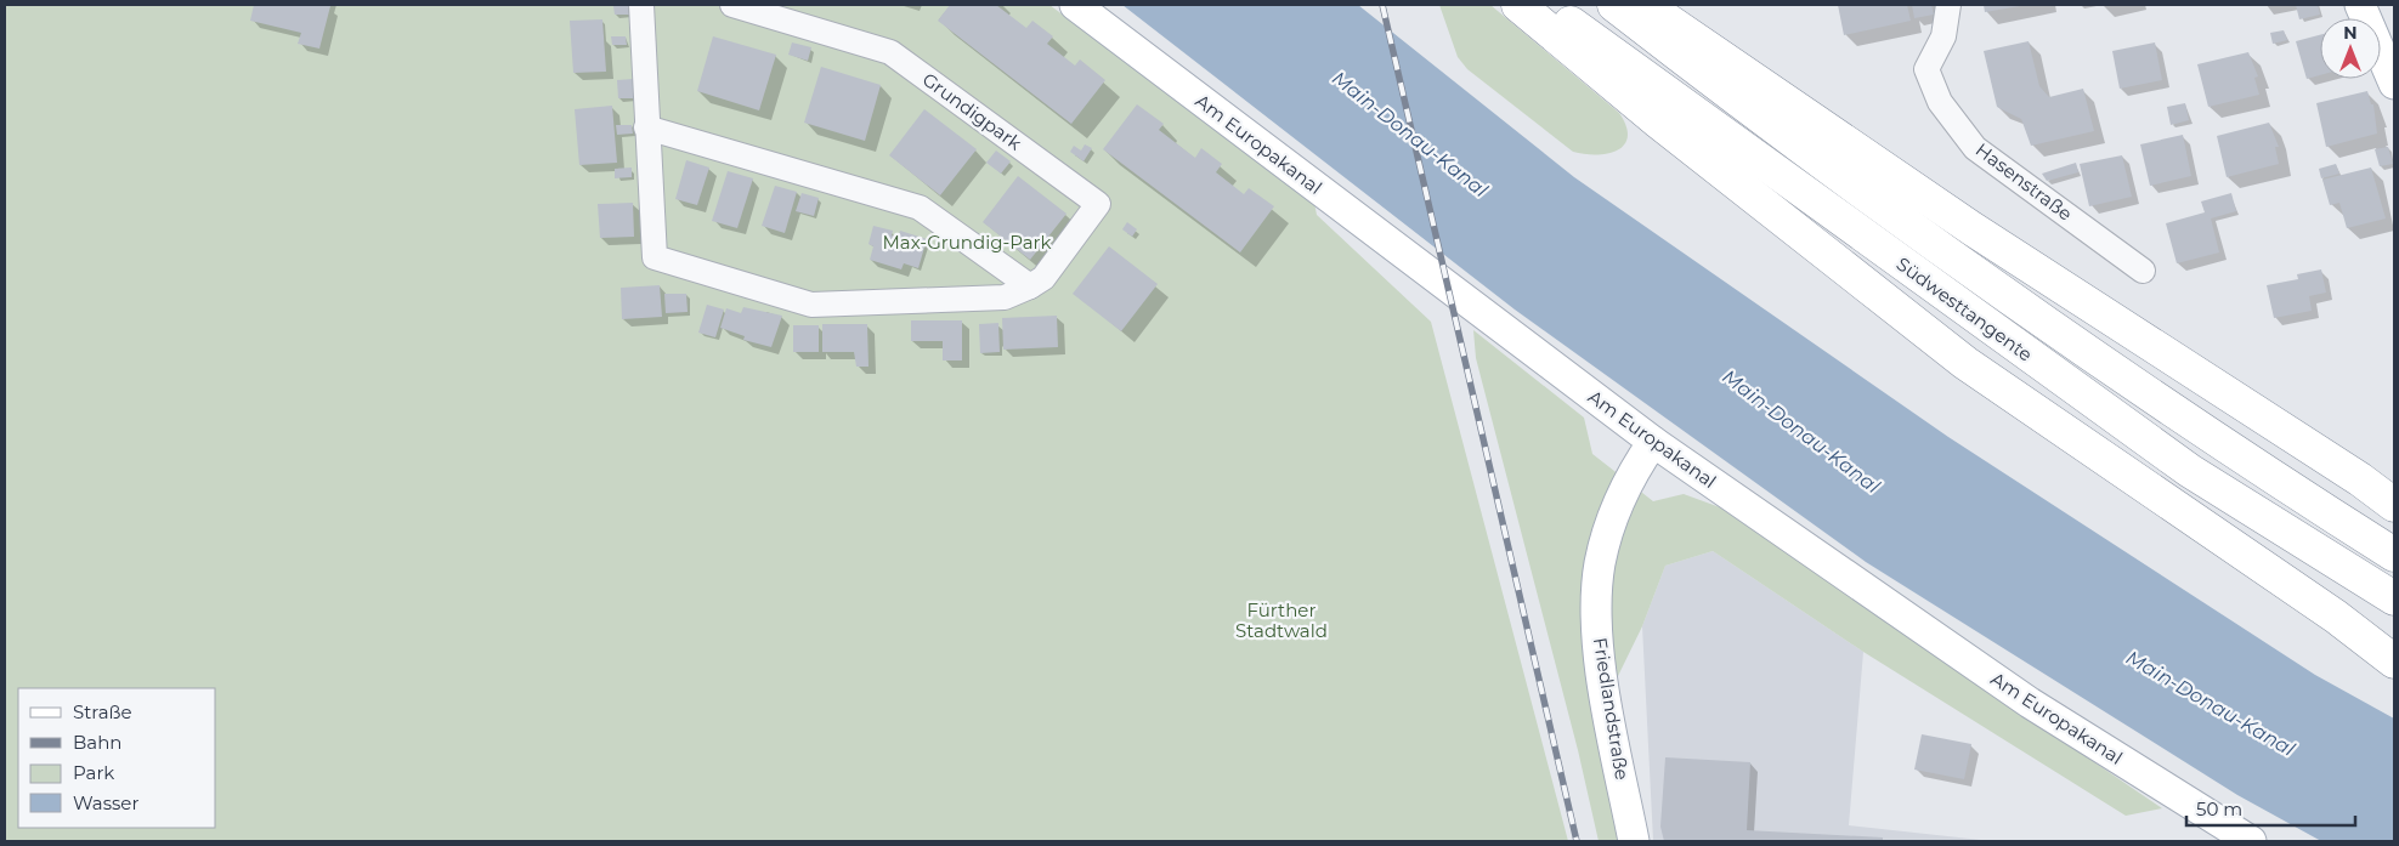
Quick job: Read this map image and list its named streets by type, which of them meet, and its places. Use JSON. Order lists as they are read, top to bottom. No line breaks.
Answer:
{"streets":{"highway":["Südwesttangente"],"main road":["Am Europakanal","Friedlandstraße"],"street":["Grundigpark","Hasenstraße"]},"crossings":[["Am Europakanal","Friedlandstraße"]],"water":["Main-Donau-Kanal"],"parks":["Max-Grundig-Park","Fürther Stadtwald"],"legend":["Straße","Bahn","Park","Wasser"],"scale_bar":"50 m","north":"top"}
